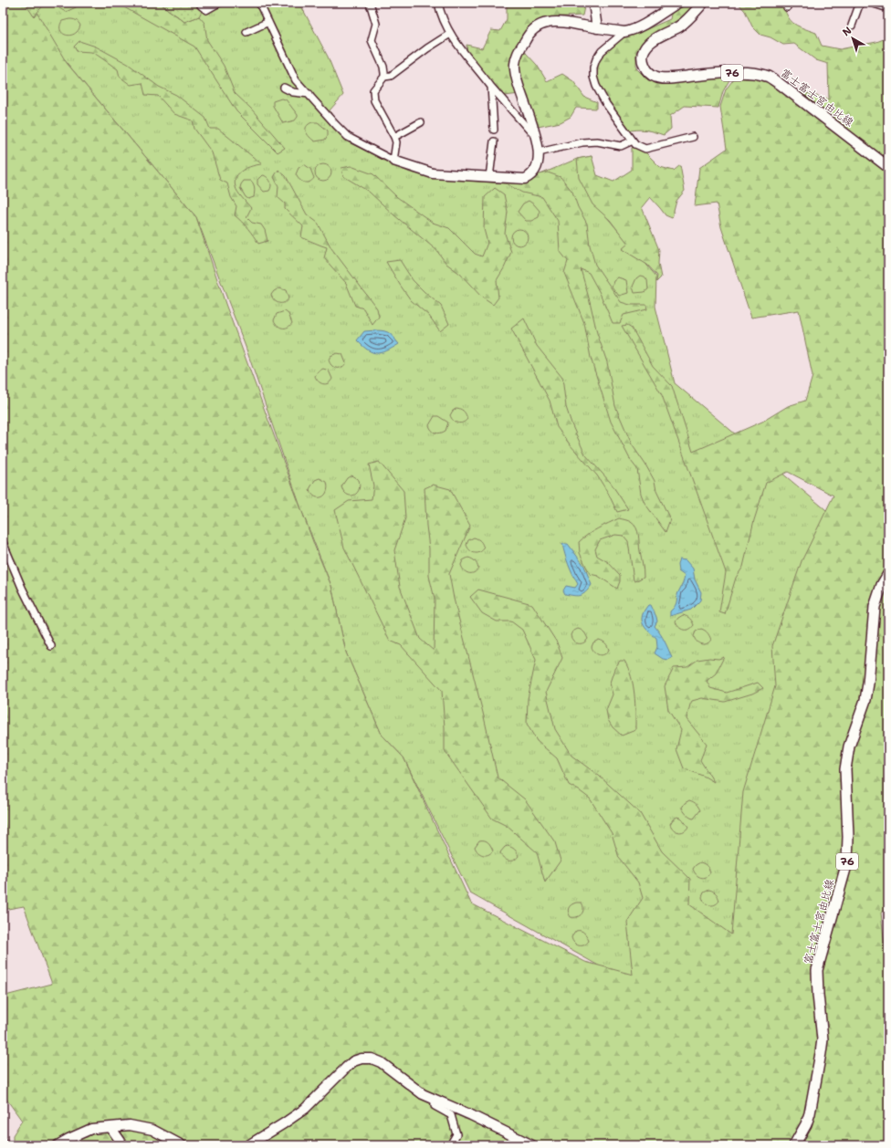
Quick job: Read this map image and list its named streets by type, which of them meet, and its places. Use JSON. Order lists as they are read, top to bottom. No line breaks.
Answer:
{"streets":{"main road":["76","富士富士宮由比線"]},"north":"top left"}
